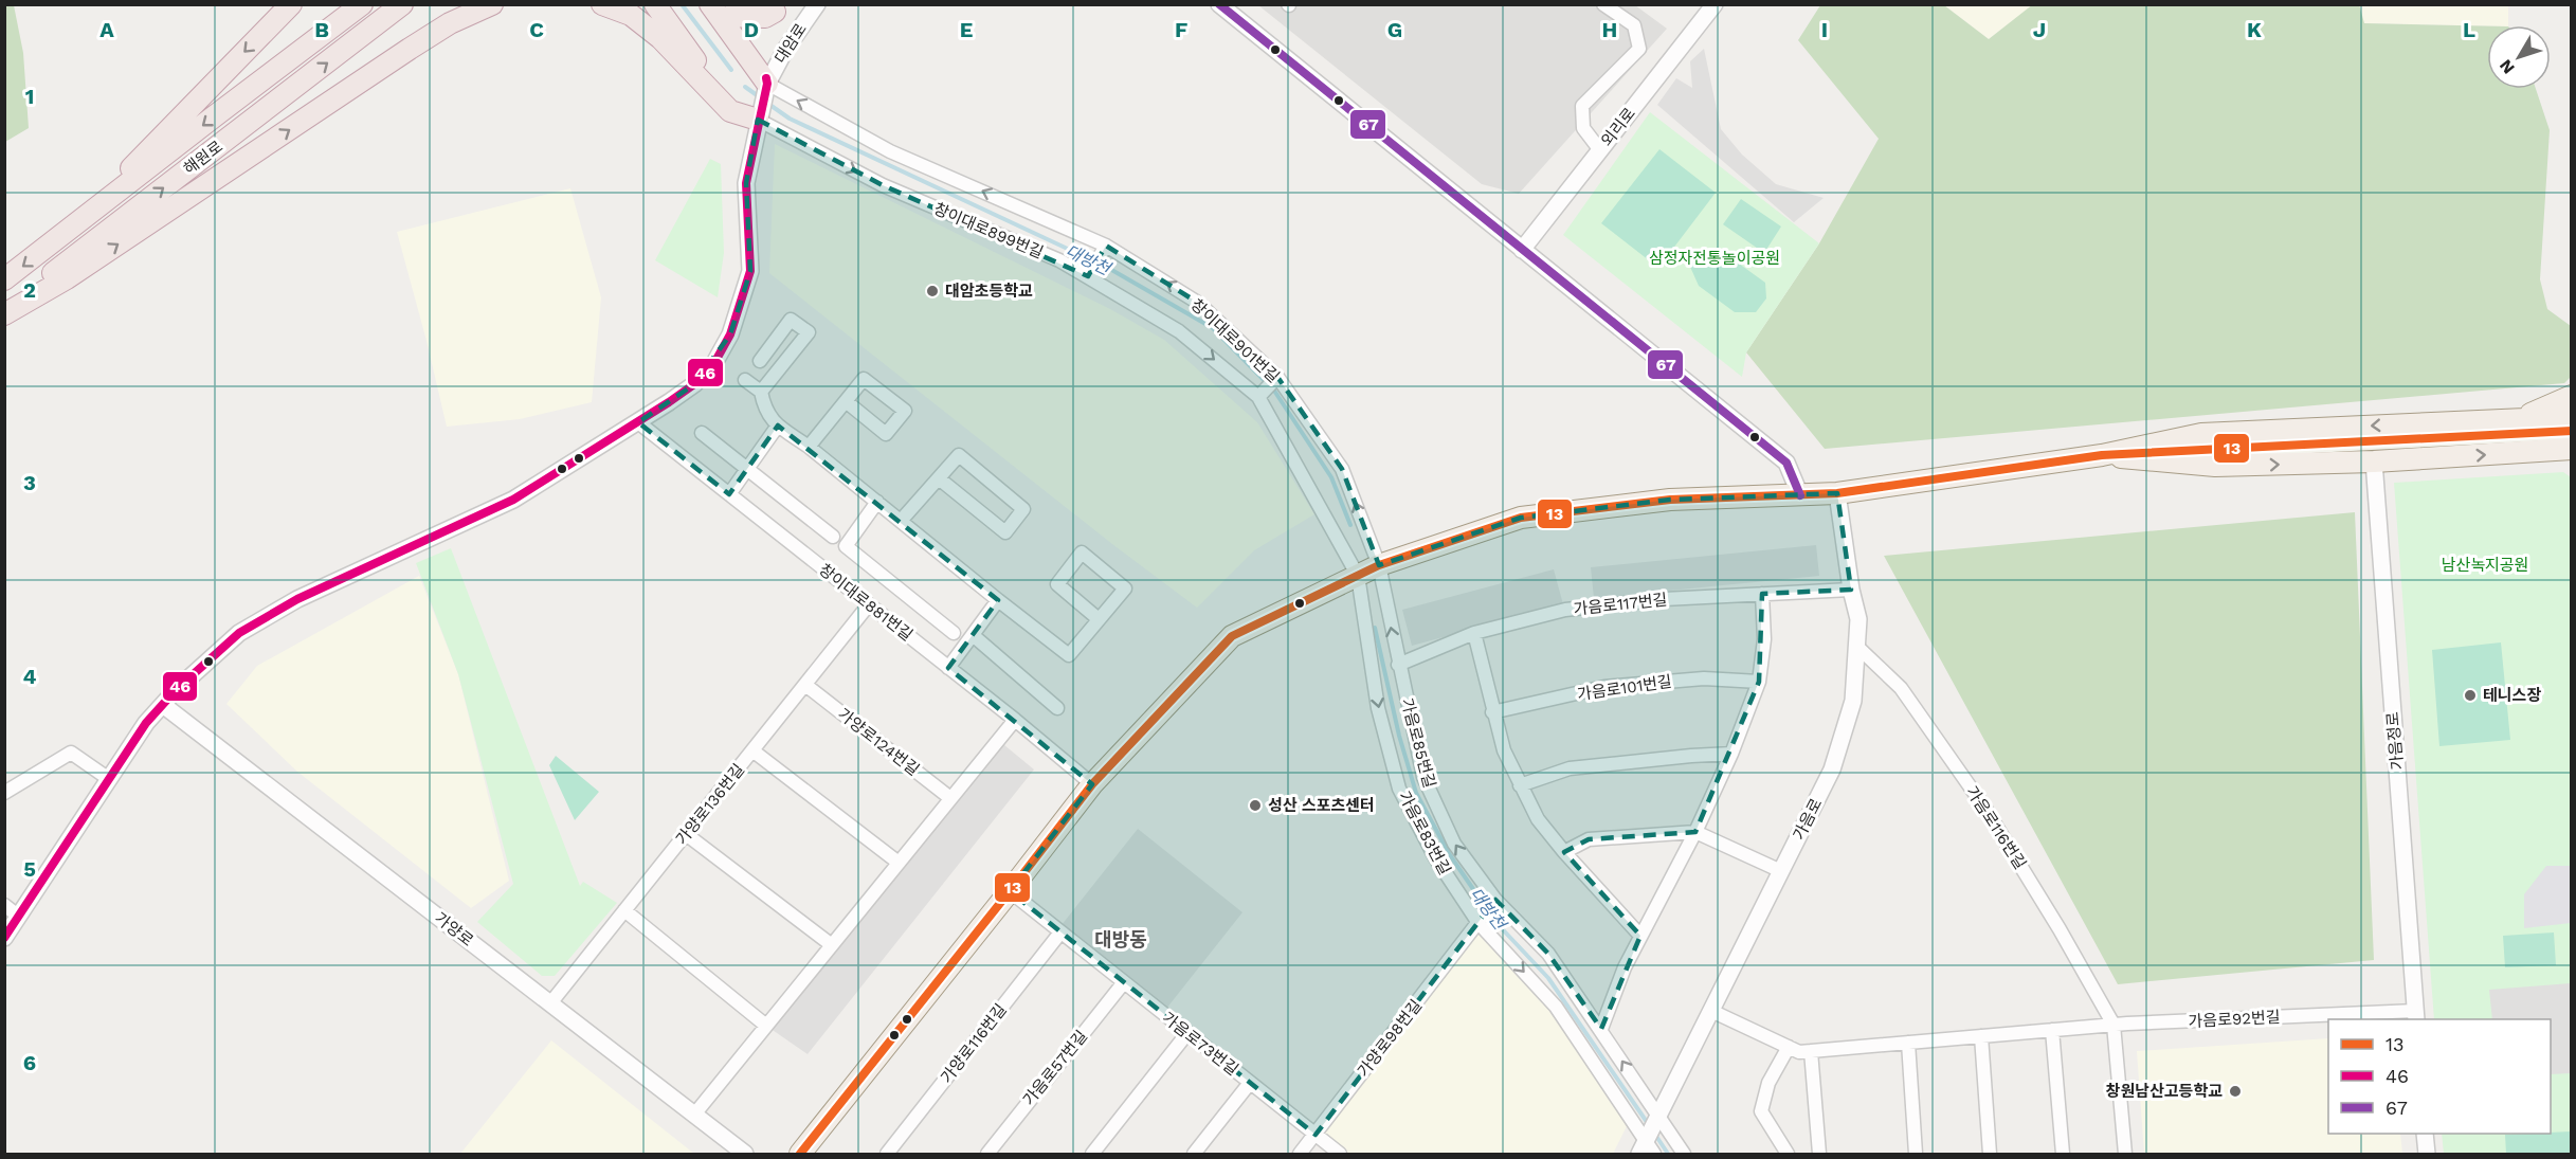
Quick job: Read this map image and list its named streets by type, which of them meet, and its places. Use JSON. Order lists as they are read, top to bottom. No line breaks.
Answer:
{"streets":{"highway":["해원로"],"street":["대암로","외리로","창이대로899번길","창이대로901번길","창이대로881번길","가음로117번길","가음로101번길","가음정로","가양로124번길","가음로85번길","가양로136번길","가음로","가음로116번길","가음로83번길","가양로","가음로92번길","가양로98번길","가양로116번길","가음로73번길","가음로57번길"]},"crossings":[["대암로","창이대로899번길"],["대암로","창이대로901번길"],["창이대로899번길","가음로83번길"],["창이대로901번길","가음로85번길"],["창이대로881번길","가양로136번길"],["가음로117번길","가음로85번길"],["가음로117번길","가음로"],["가음정로","가음로92번길"],["가양로124번길","가양로136번길"],["가음로85번길","가음로"],["가음로85번길","가양로98번길"],["가양로136번길","가양로"],["가음로","가음로116번길"],["가음로","가음로83번길"],["가음로","가음로92번길"],["가음로116번길","가음로92번길"],["가음로83번길","가양로98번길"],["가양로98번길","가음로73번길"],["가양로116번길","가음로73번길"],["가음로73번길","가음로57번길"]],"one_way":["창이대로899번길","창이대로901번길"],"districts":["대방동"],"water":["대방천"],"parks":["삼정자전통놀이공원","남산녹지공원"],"places":["대암초등학교","테니스장","성산 스포츠센터","창원남산고등학교"],"lines":["transit line 67","transit line 46","transit line 13"],"legend":["13","46","67"],"north":"bottom left","grid":{"columns":["A","B","C","D","E","F","G","H","I","J","K","L"],"rows":["1","2","3","4","5","6"]}}
